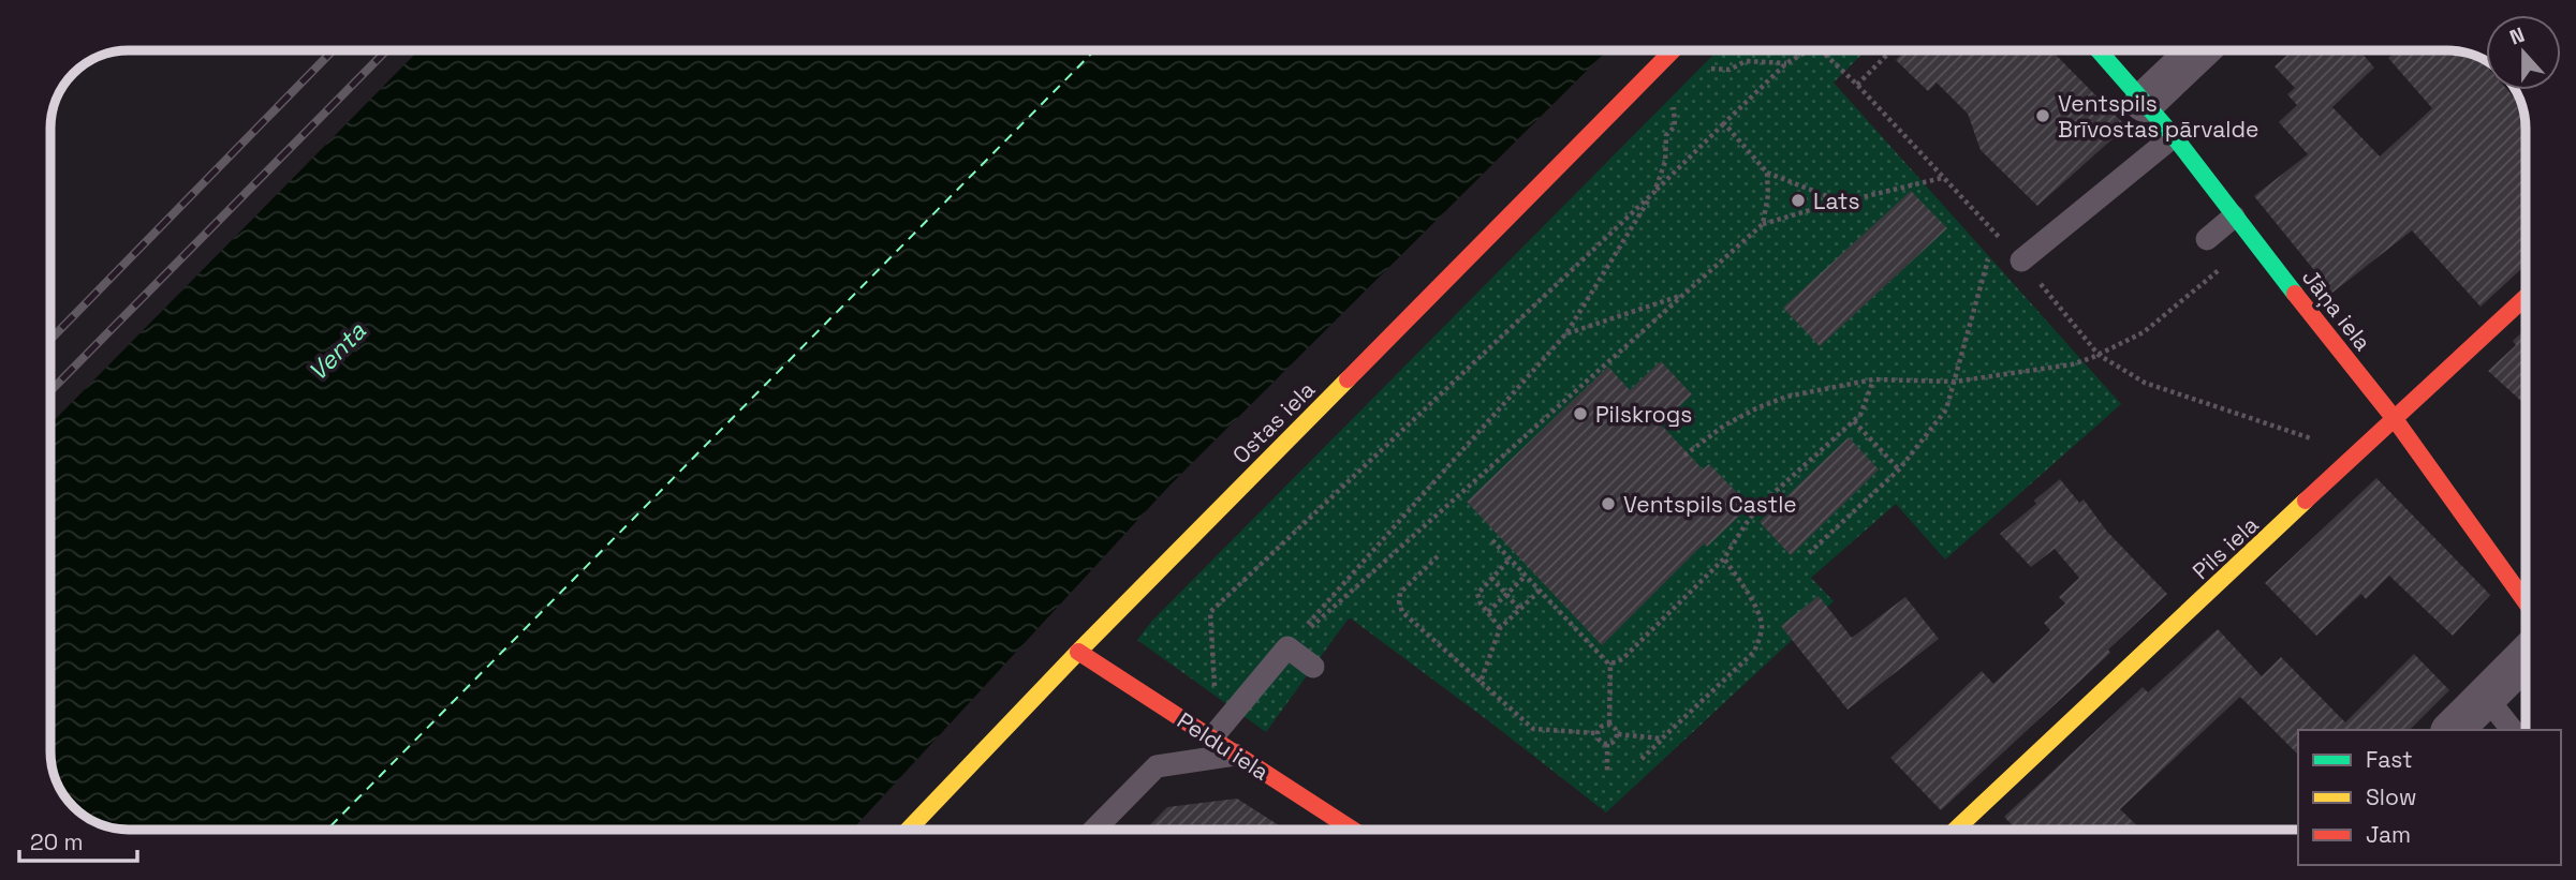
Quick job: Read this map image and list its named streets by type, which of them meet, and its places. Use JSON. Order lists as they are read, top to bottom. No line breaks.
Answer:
{"streets":{"street":["Jāņa iela","Ostas iela","Pils iela","Peldu iela"]},"crossings":[["Jāņa iela","Pils iela"],["Ostas iela","Peldu iela"]],"water":["Venta"],"places":["Ventspils Brīvostas pārvalde","Lats","Pilskrogs","Ventspils Castle"],"legend":["Fast","Slow","Jam"],"scale_bar":"20 m","north":"top"}
